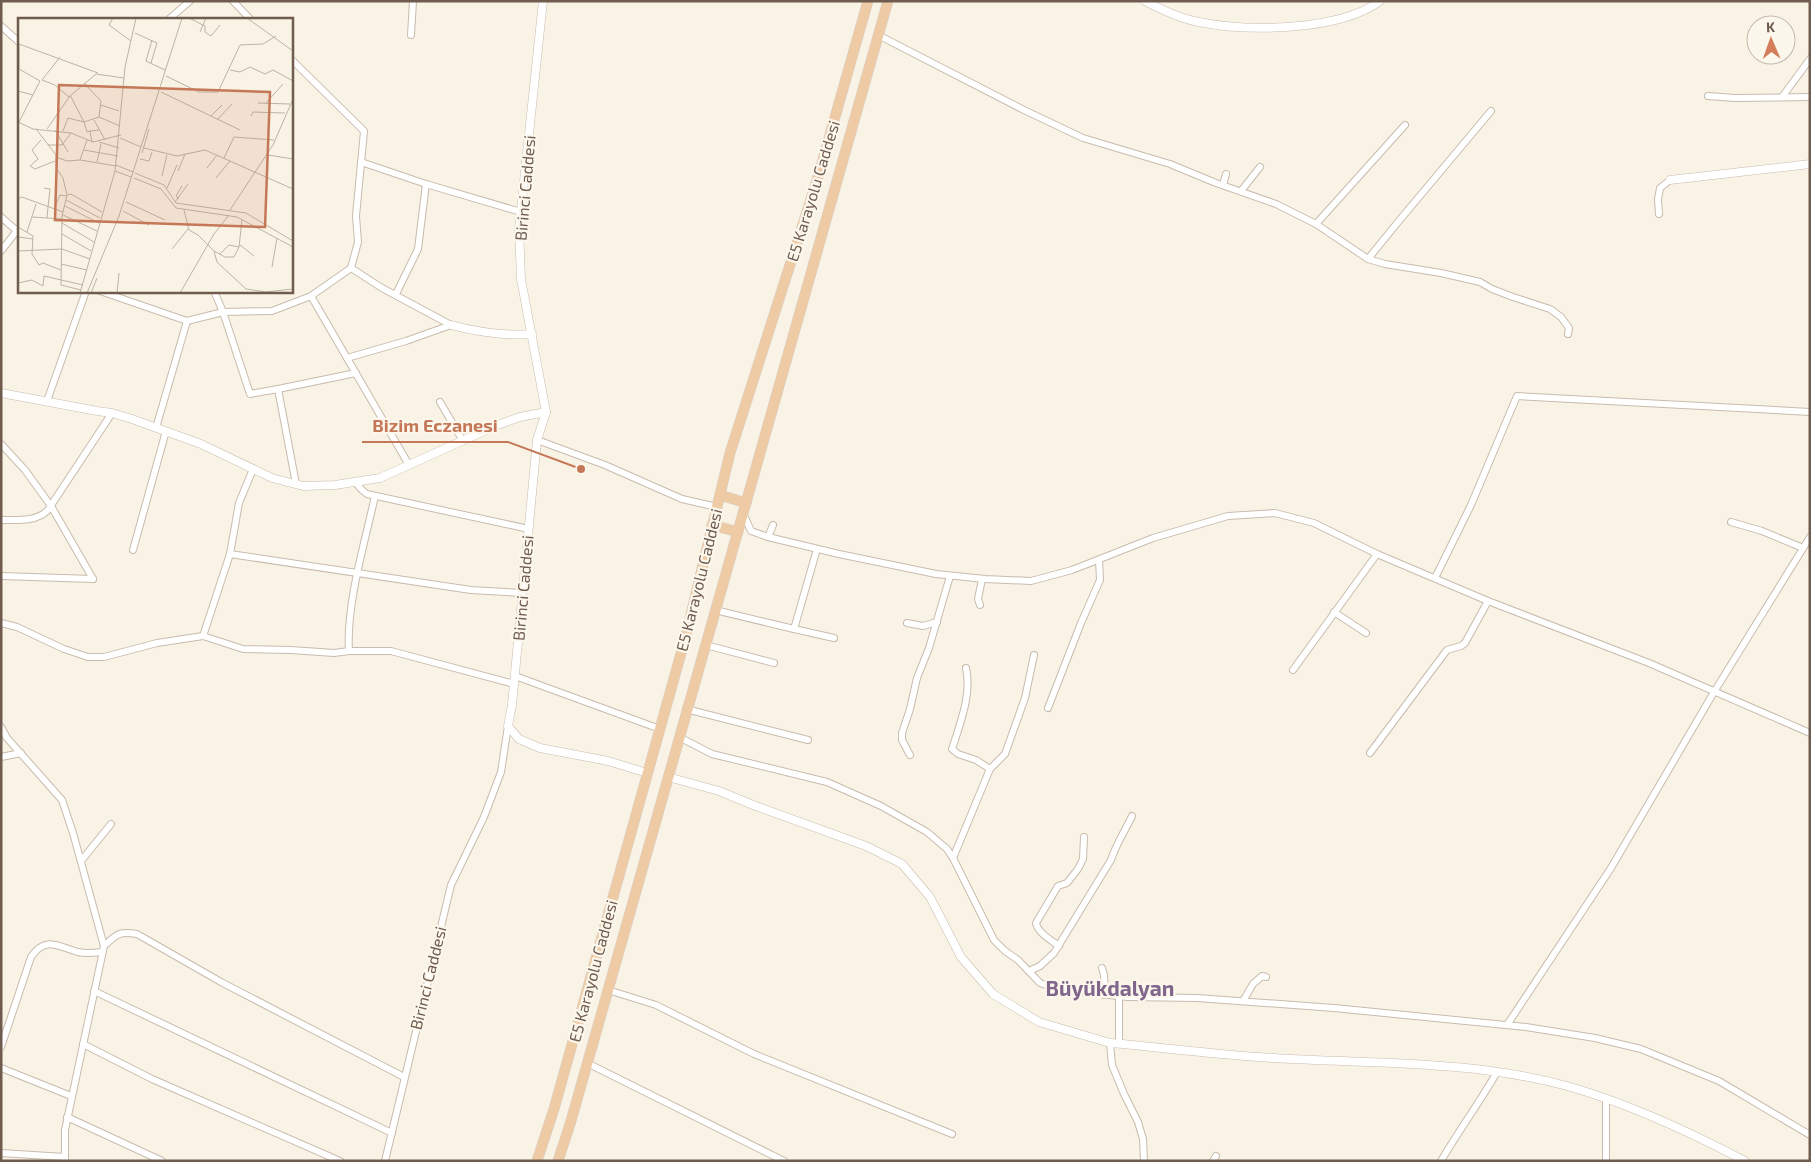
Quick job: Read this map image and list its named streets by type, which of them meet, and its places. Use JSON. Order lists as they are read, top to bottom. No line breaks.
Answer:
{"streets":{"highway":["E5 Karayolu Caddesi"],"street":["Birinci Caddesi"]},"districts":["Büyükdalyan"],"places":["Bizim Eczanesi"],"north":"top"}
